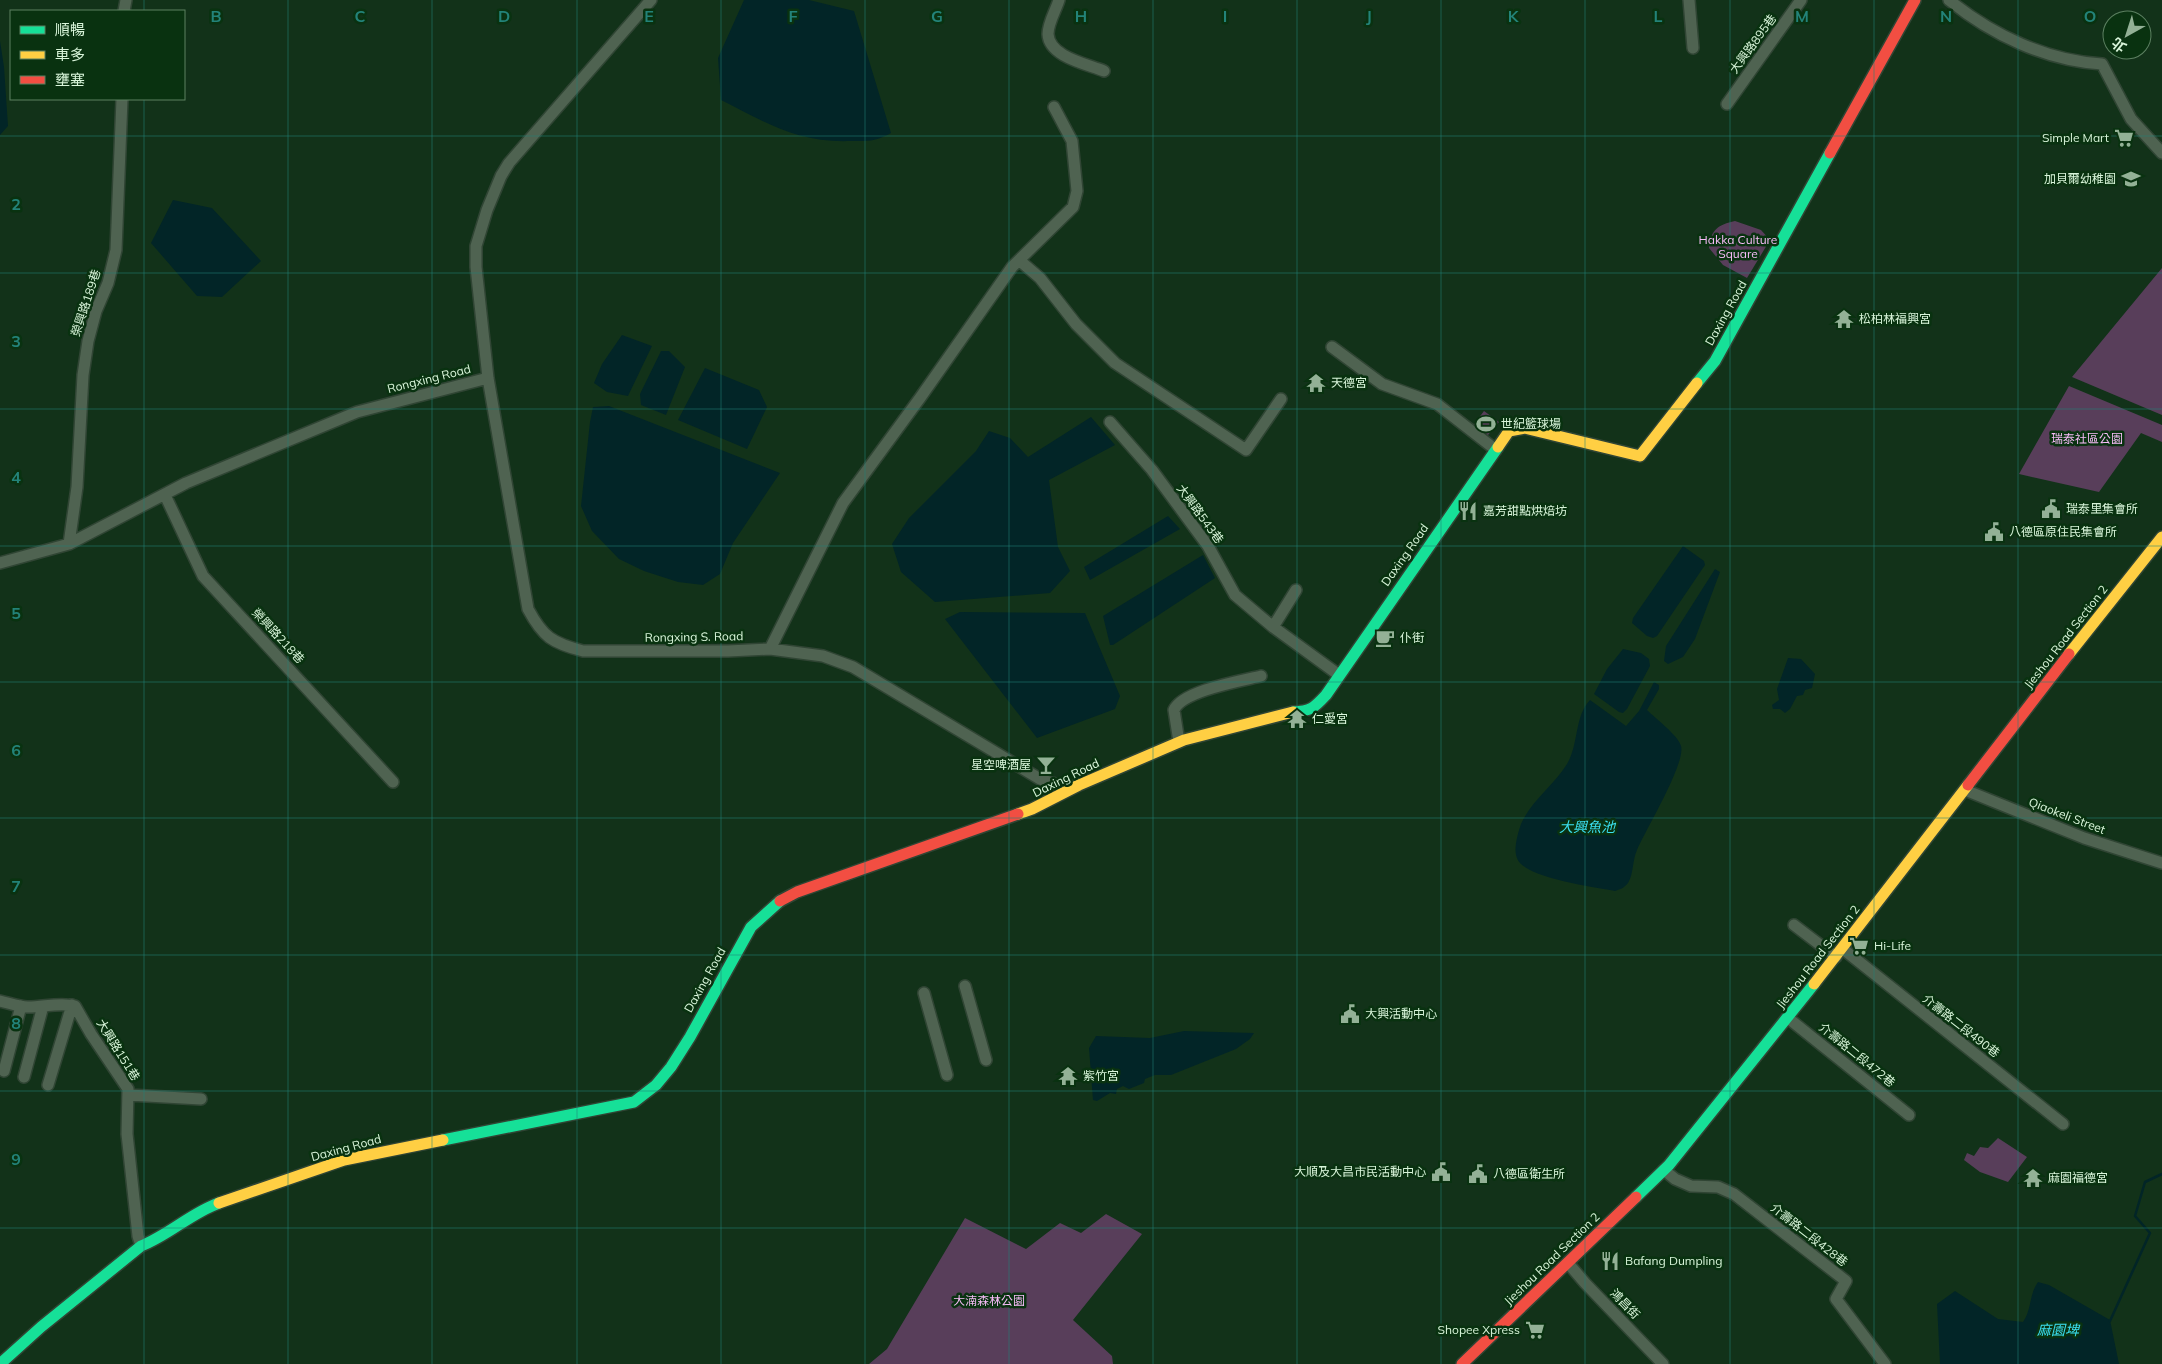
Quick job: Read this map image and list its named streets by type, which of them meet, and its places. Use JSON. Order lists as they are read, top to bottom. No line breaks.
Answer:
{"streets":{"street":["大興路895巷","榮興路189巷","Daxing Road","Rongxing Road","大興路543巷","榮興路218巷","Rongxing S. Road","Jieshou Road Section 2","Qiaokeli Street","介壽路二段490巷","大興路151巷","介壽路二段472巷","介壽路二段428巷","鴻昌街"]},"crossings":[["榮興路189巷","Rongxing Road"],["Daxing Road","大興路543巷"],["Daxing Road","Rongxing S. Road"],["Daxing Road","大興路151巷"],["Rongxing Road","榮興路218巷"],["Rongxing Road","Rongxing S. Road"],["Jieshou Road Section 2","Qiaokeli Street"],["Jieshou Road Section 2","介壽路二段490巷"],["Jieshou Road Section 2","介壽路二段472巷"],["Jieshou Road Section 2","介壽路二段428巷"],["Jieshou Road Section 2","鴻昌街"]],"water":["大興魚池","麻園埤"],"parks":["Hakka Culture Square","瑞泰社區公園","大湳森林公園"],"places":{"supermarket":["Simple Mart","Hi-Life","Shopee Xpress"],"school or university":["加貝爾幼稚園"],"temple":["松柏林福興宮","天德宮","仁愛宮","紫竹宮","麻園福德宮"],"sports":["世紀籃球場"],"public building":["瑞泰里集會所","八德區原住民集會所","大興活動中心","大順及大昌市民活動中心","八德區衛生所"],"restaurant":["嘉芳甜點烘焙坊","Bafang Dumpling"],"cafe":["仆街"],"bar":["星空啤酒屋"]},"legend":["順暢","車多","壅塞"],"north":"bottom left","grid":{"columns":["B","C","D","E","F","G","H","I","J","K","L","M","N","O"],"rows":["2","3","4","5","6","7","8","9"]}}
